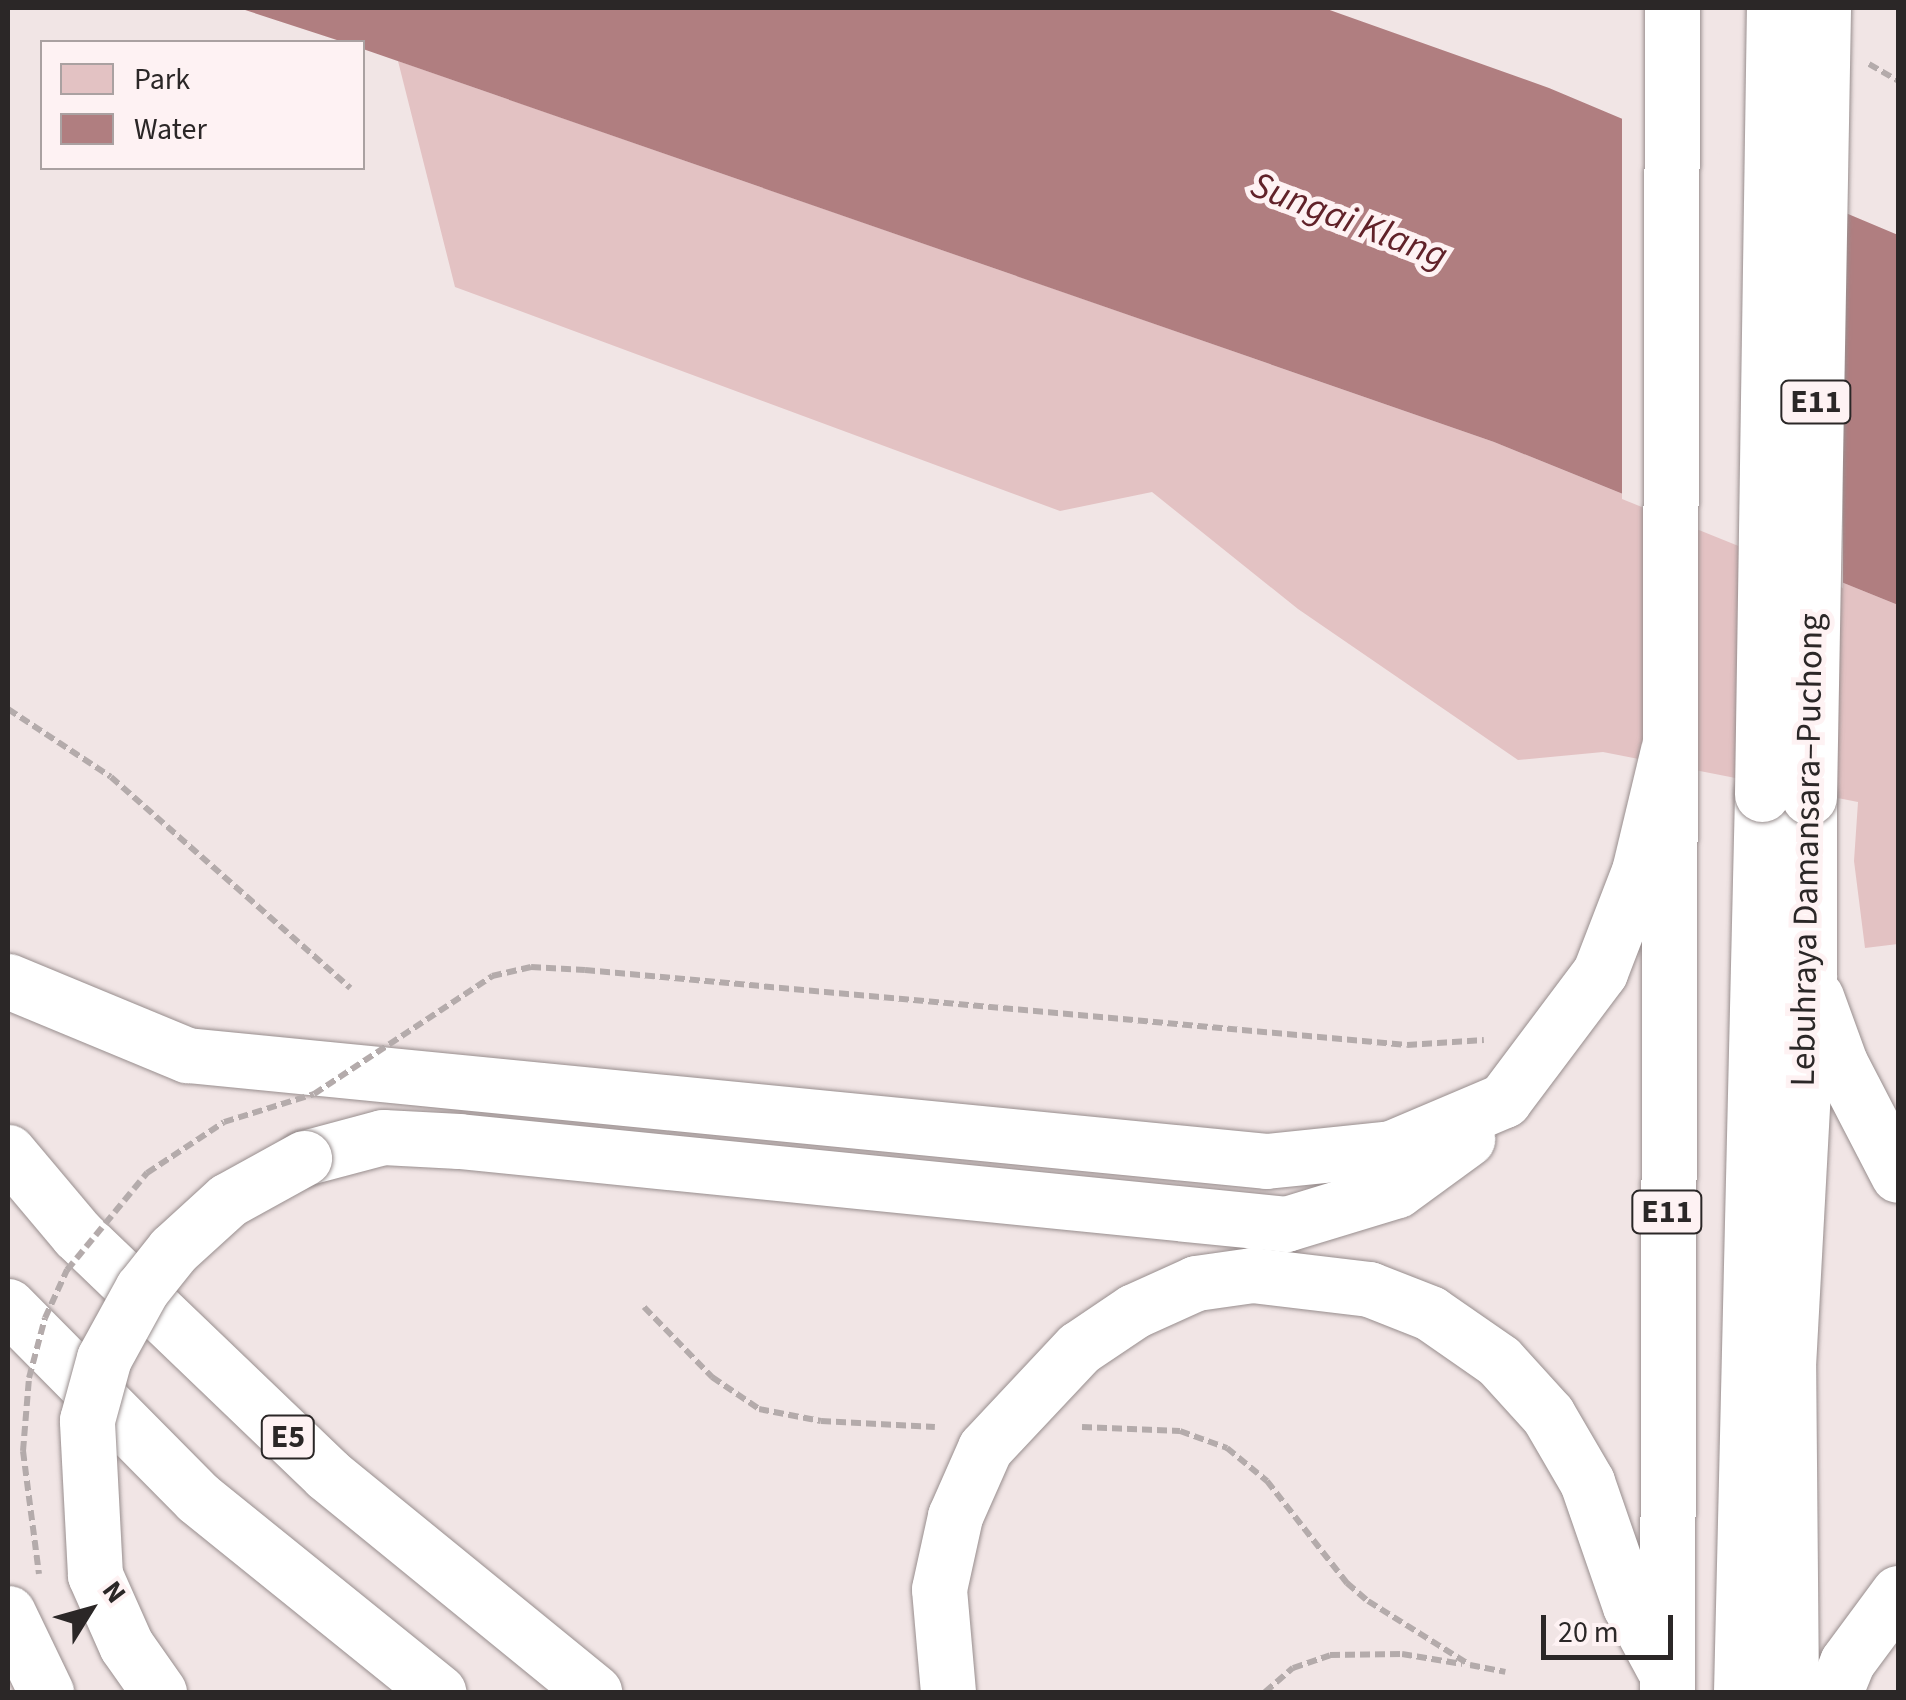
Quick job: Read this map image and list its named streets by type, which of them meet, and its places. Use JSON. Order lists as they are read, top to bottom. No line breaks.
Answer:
{"streets":{"highway":["E11","Lebuhraya Damansara–Puchong","E5"]},"water":["Sungai Klang"],"legend":["Park","Water"],"scale_bar":"20 m","north":"top right"}
